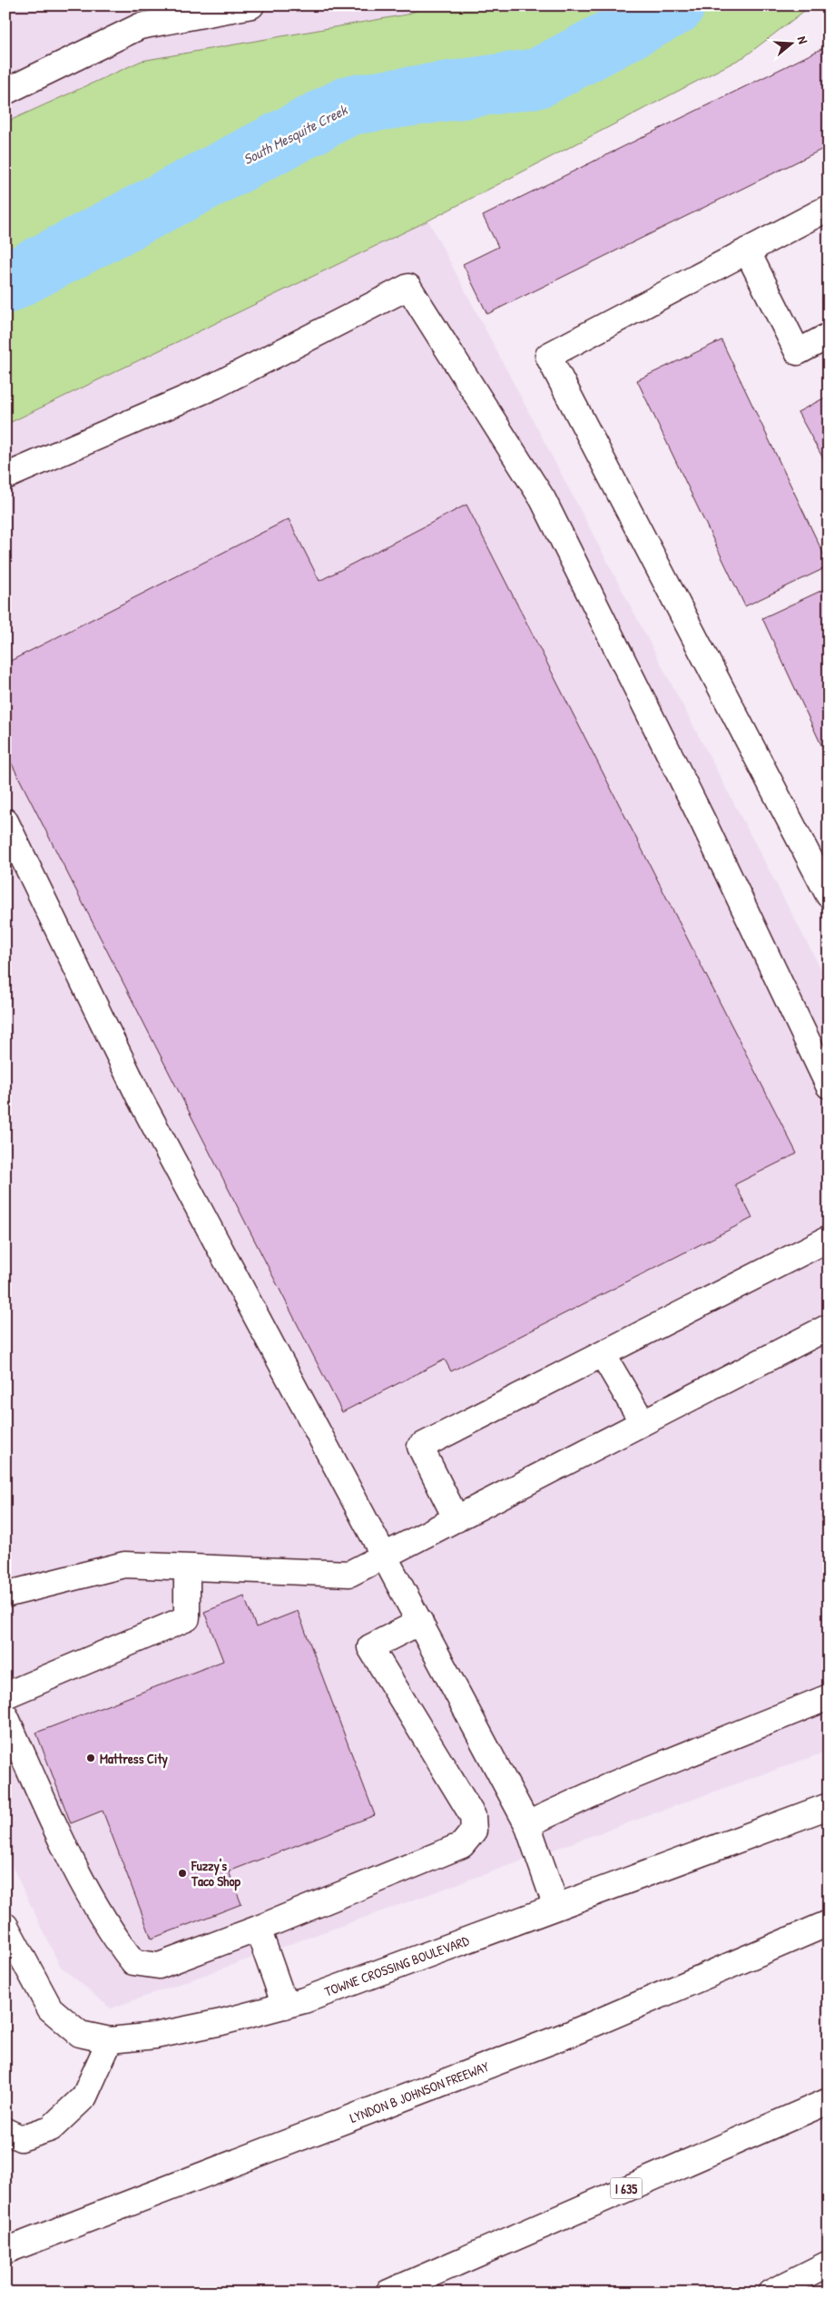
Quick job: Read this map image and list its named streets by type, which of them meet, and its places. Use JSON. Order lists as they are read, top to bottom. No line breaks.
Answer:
{"streets":{"main road":["TOWNE CROSSING BOULEVARD","LYNDON B JOHNSON FREEWAY","I 635"]},"water":["South Mesquite Creek"],"places":["Mattress City","Fuzzy's Taco Shop"],"north":"right"}
